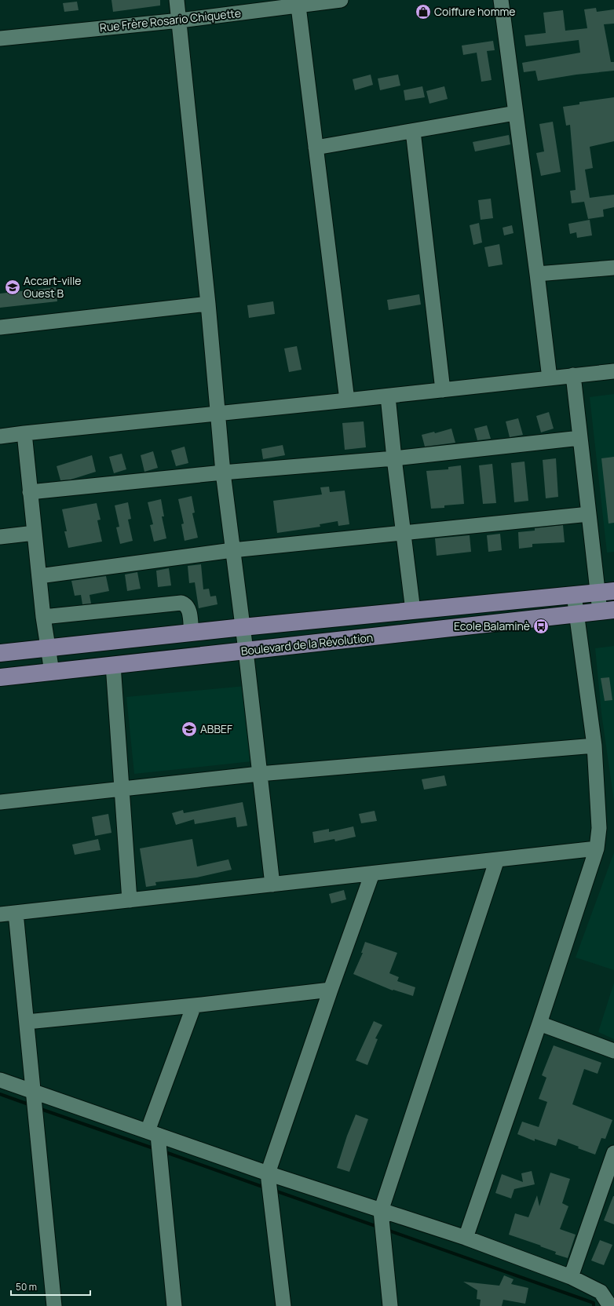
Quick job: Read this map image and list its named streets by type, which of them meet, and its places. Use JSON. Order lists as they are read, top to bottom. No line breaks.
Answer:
{"streets":{"main road":["Boulevard de la Révolution"],"street":["Rue Frère Rosario Chiquette"]},"places":{"shop":["Coiffure homme"],"school or university":["Accart-ville Ouest B","ABBEF"],"bus stop":["Ecole Balaminè"]},"scale_bar":"50 m"}
